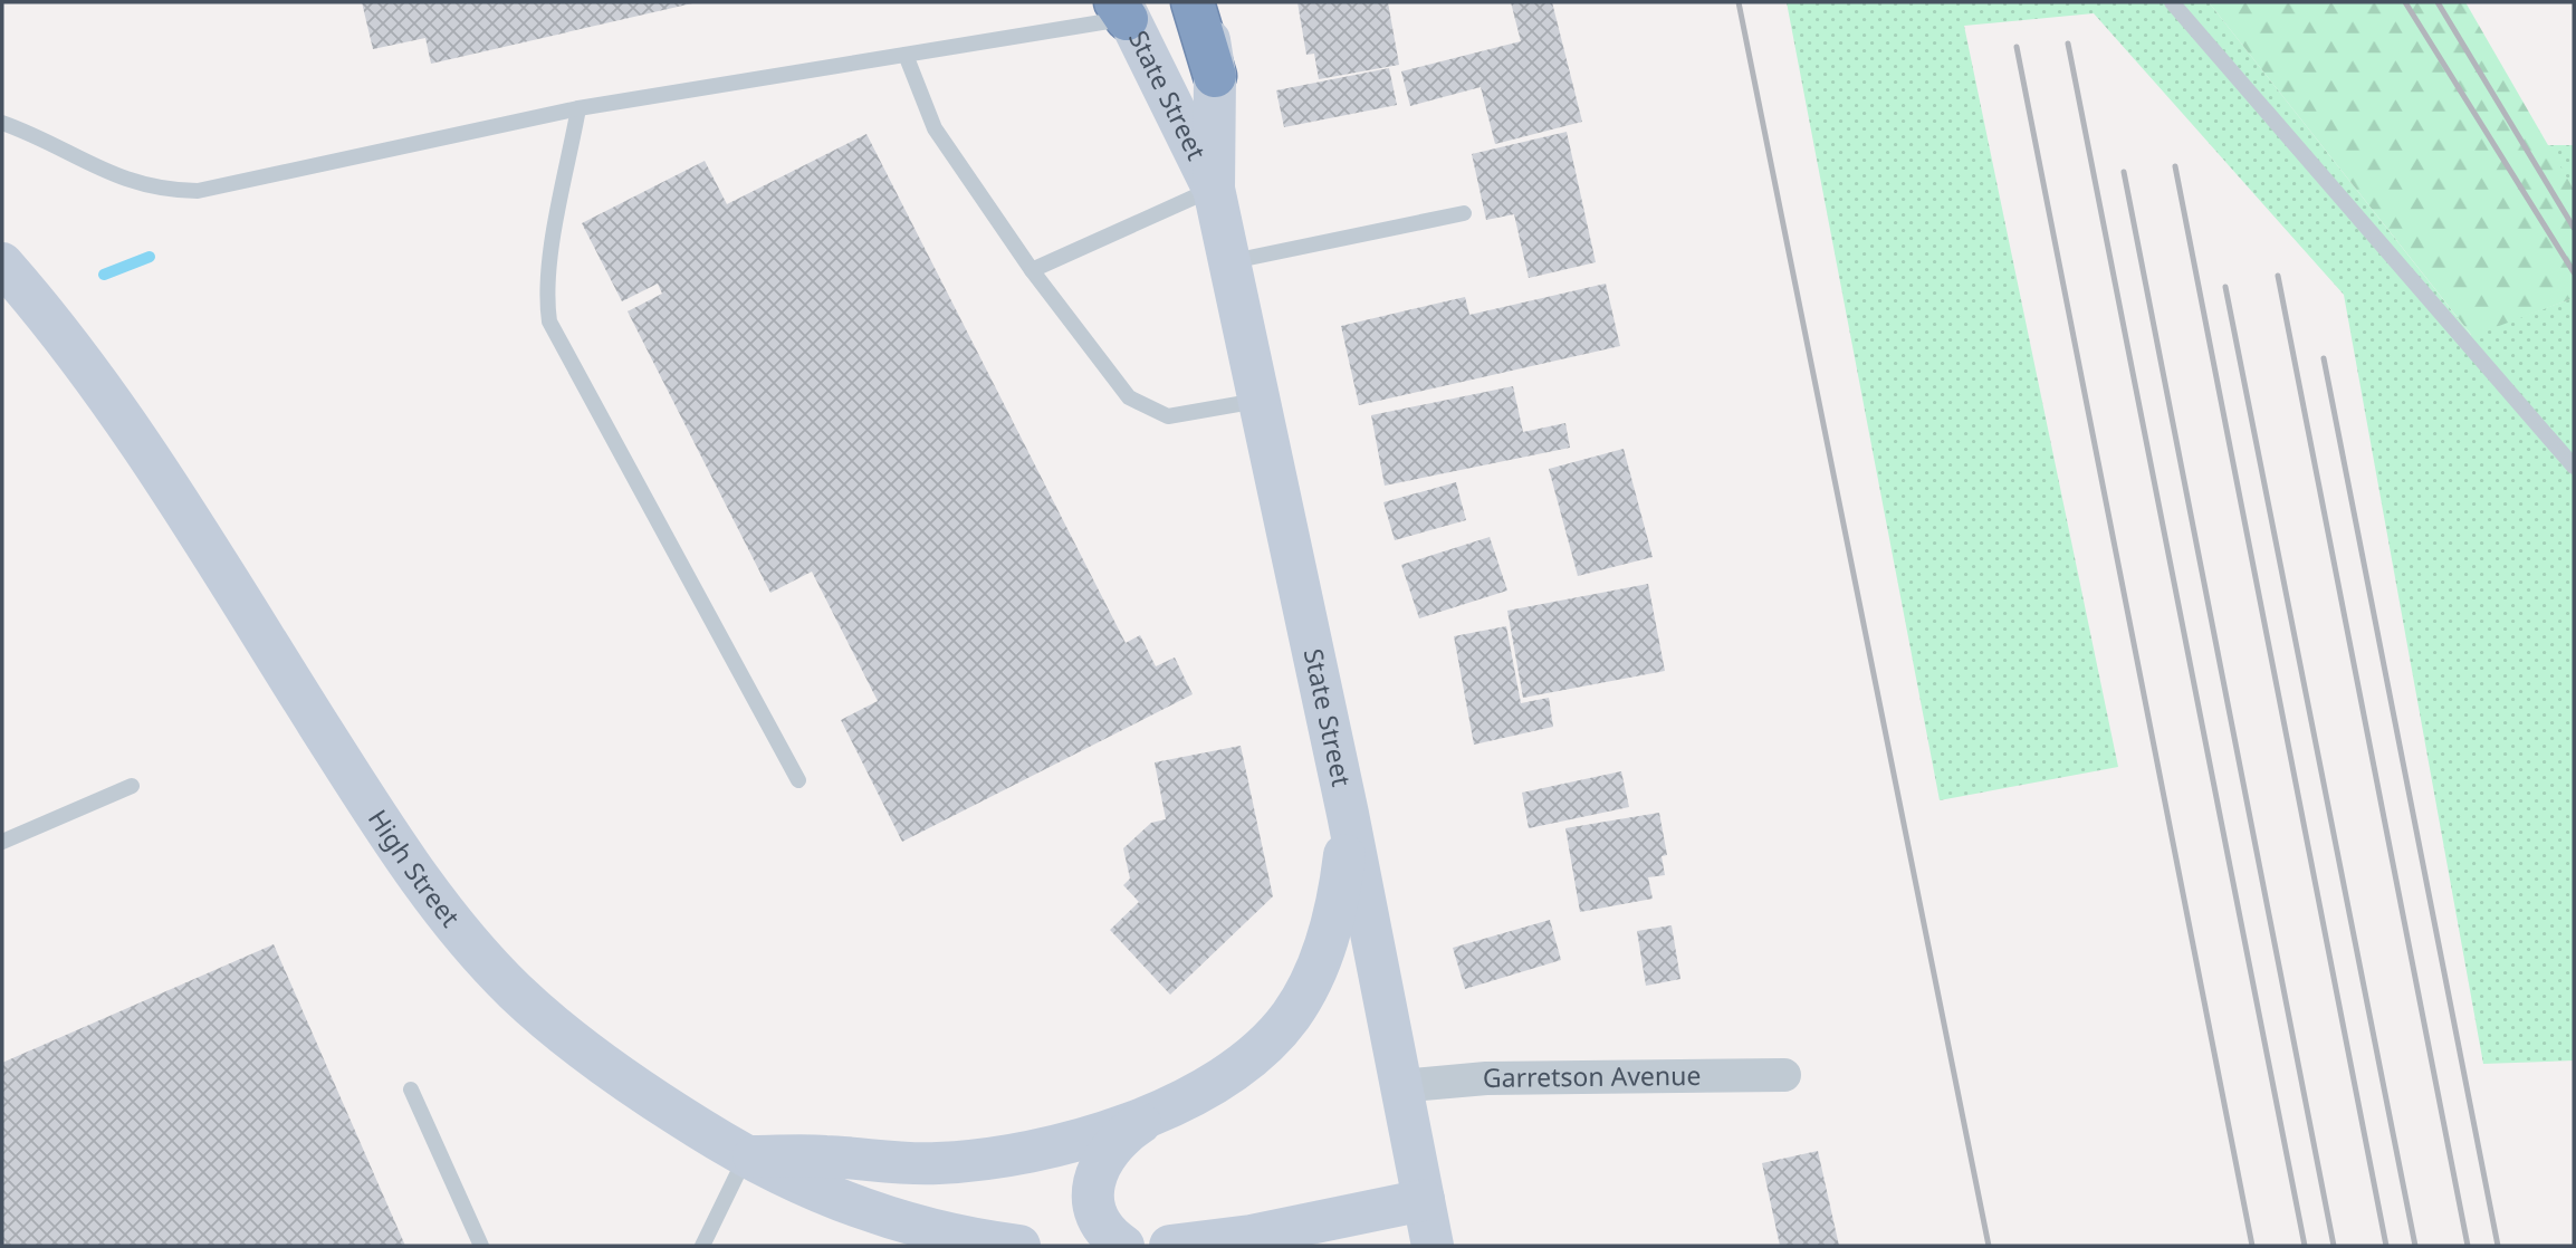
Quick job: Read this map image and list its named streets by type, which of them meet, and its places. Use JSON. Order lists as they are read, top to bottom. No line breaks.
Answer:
{"streets":{"street":["State Street","High Street","Garretson Avenue"]},"crossings":[["State Street","Garretson Avenue"]]}
